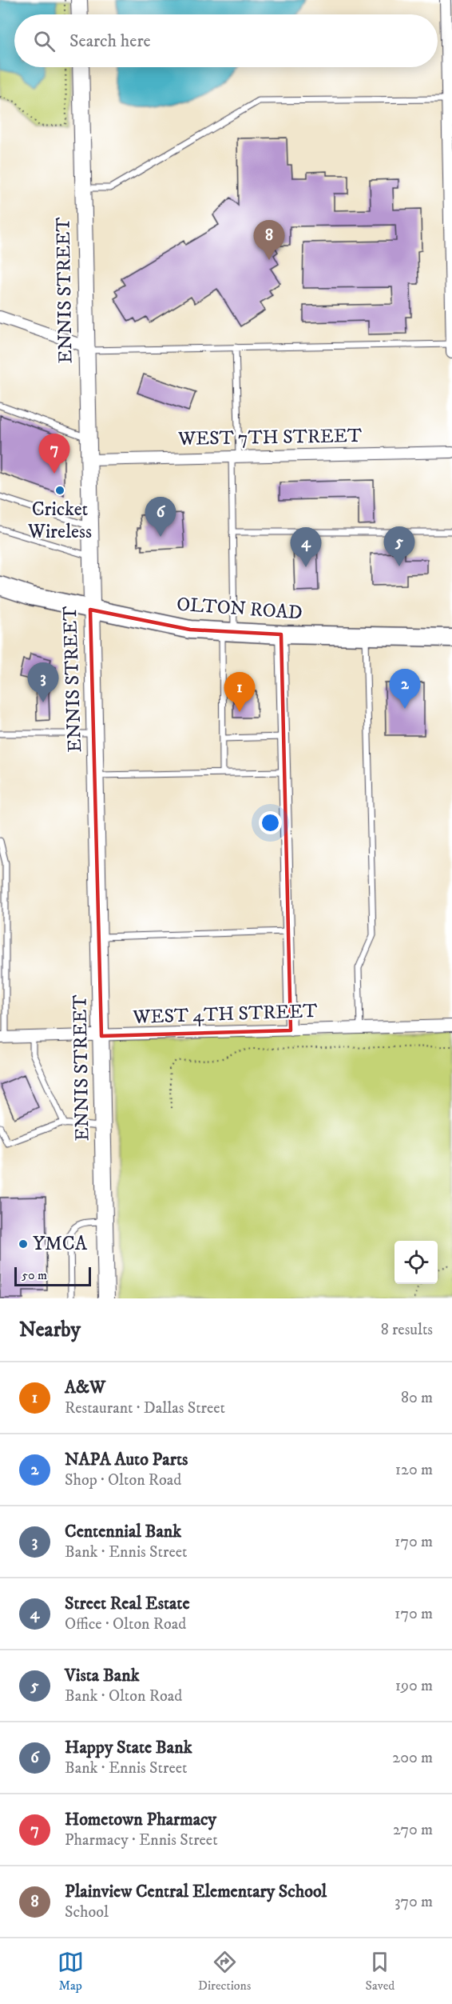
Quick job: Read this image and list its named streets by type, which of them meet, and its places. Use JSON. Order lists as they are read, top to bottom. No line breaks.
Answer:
{"streets":{"main road":["ENNIS STREET","OLTON ROAD"],"street":["WEST 7TH STREET","WEST 4TH STREET"]},"crossings":[["ENNIS STREET","WEST 7TH STREET"],["ENNIS STREET","OLTON ROAD"],["ENNIS STREET","WEST 4TH STREET"]],"places":["Cricket Wireless","YMCA"],"scale_bar":"50 m","page":{"search":"Search here","pins":["8","7","6","5","4","3","2","1"],"scale":"50 m","heading":["Nearby","8 results"],"list":[{"mark":"1","name":"A&W","note":"Restaurant · Dallas Street","value":"80 m"},{"mark":"2","name":"NAPA Auto Parts","note":"Shop · Olton Road","value":"120 m"},{"mark":"3","name":"Centennial Bank","note":"Bank · Ennis Street","value":"170 m"},{"mark":"4","name":"Street Real Estate","note":"Office · Olton Road","value":"170 m"},{"mark":"5","name":"Vista Bank","note":"Bank · Olton Road","value":"190 m"},{"mark":"6","name":"Happy State Bank","note":"Bank · Ennis Street","value":"200 m"},{"mark":"7","name":"Hometown Pharmacy","note":"Pharmacy · Ennis Street","value":"270 m"},{"mark":"8","name":"Plainview Central Elementary School","note":"School","value":"370 m"}],"nav":["Map","Directions","Saved"]}}
